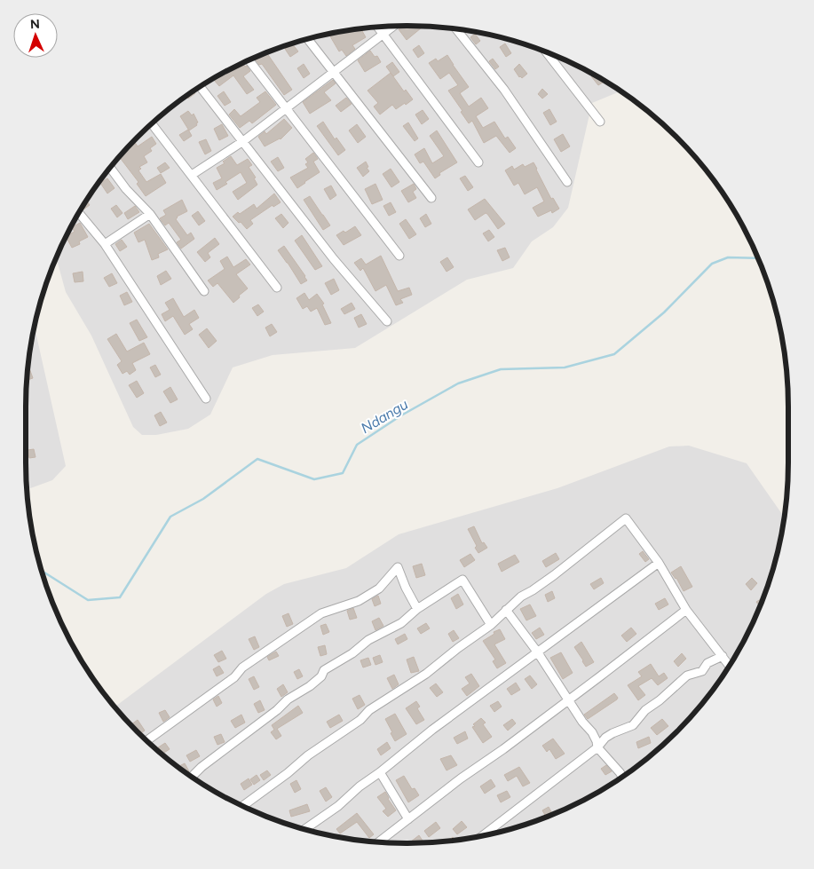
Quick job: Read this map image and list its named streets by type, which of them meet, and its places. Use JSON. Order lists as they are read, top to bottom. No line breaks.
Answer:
{"water":["Ndangu"],"north":"top"}
